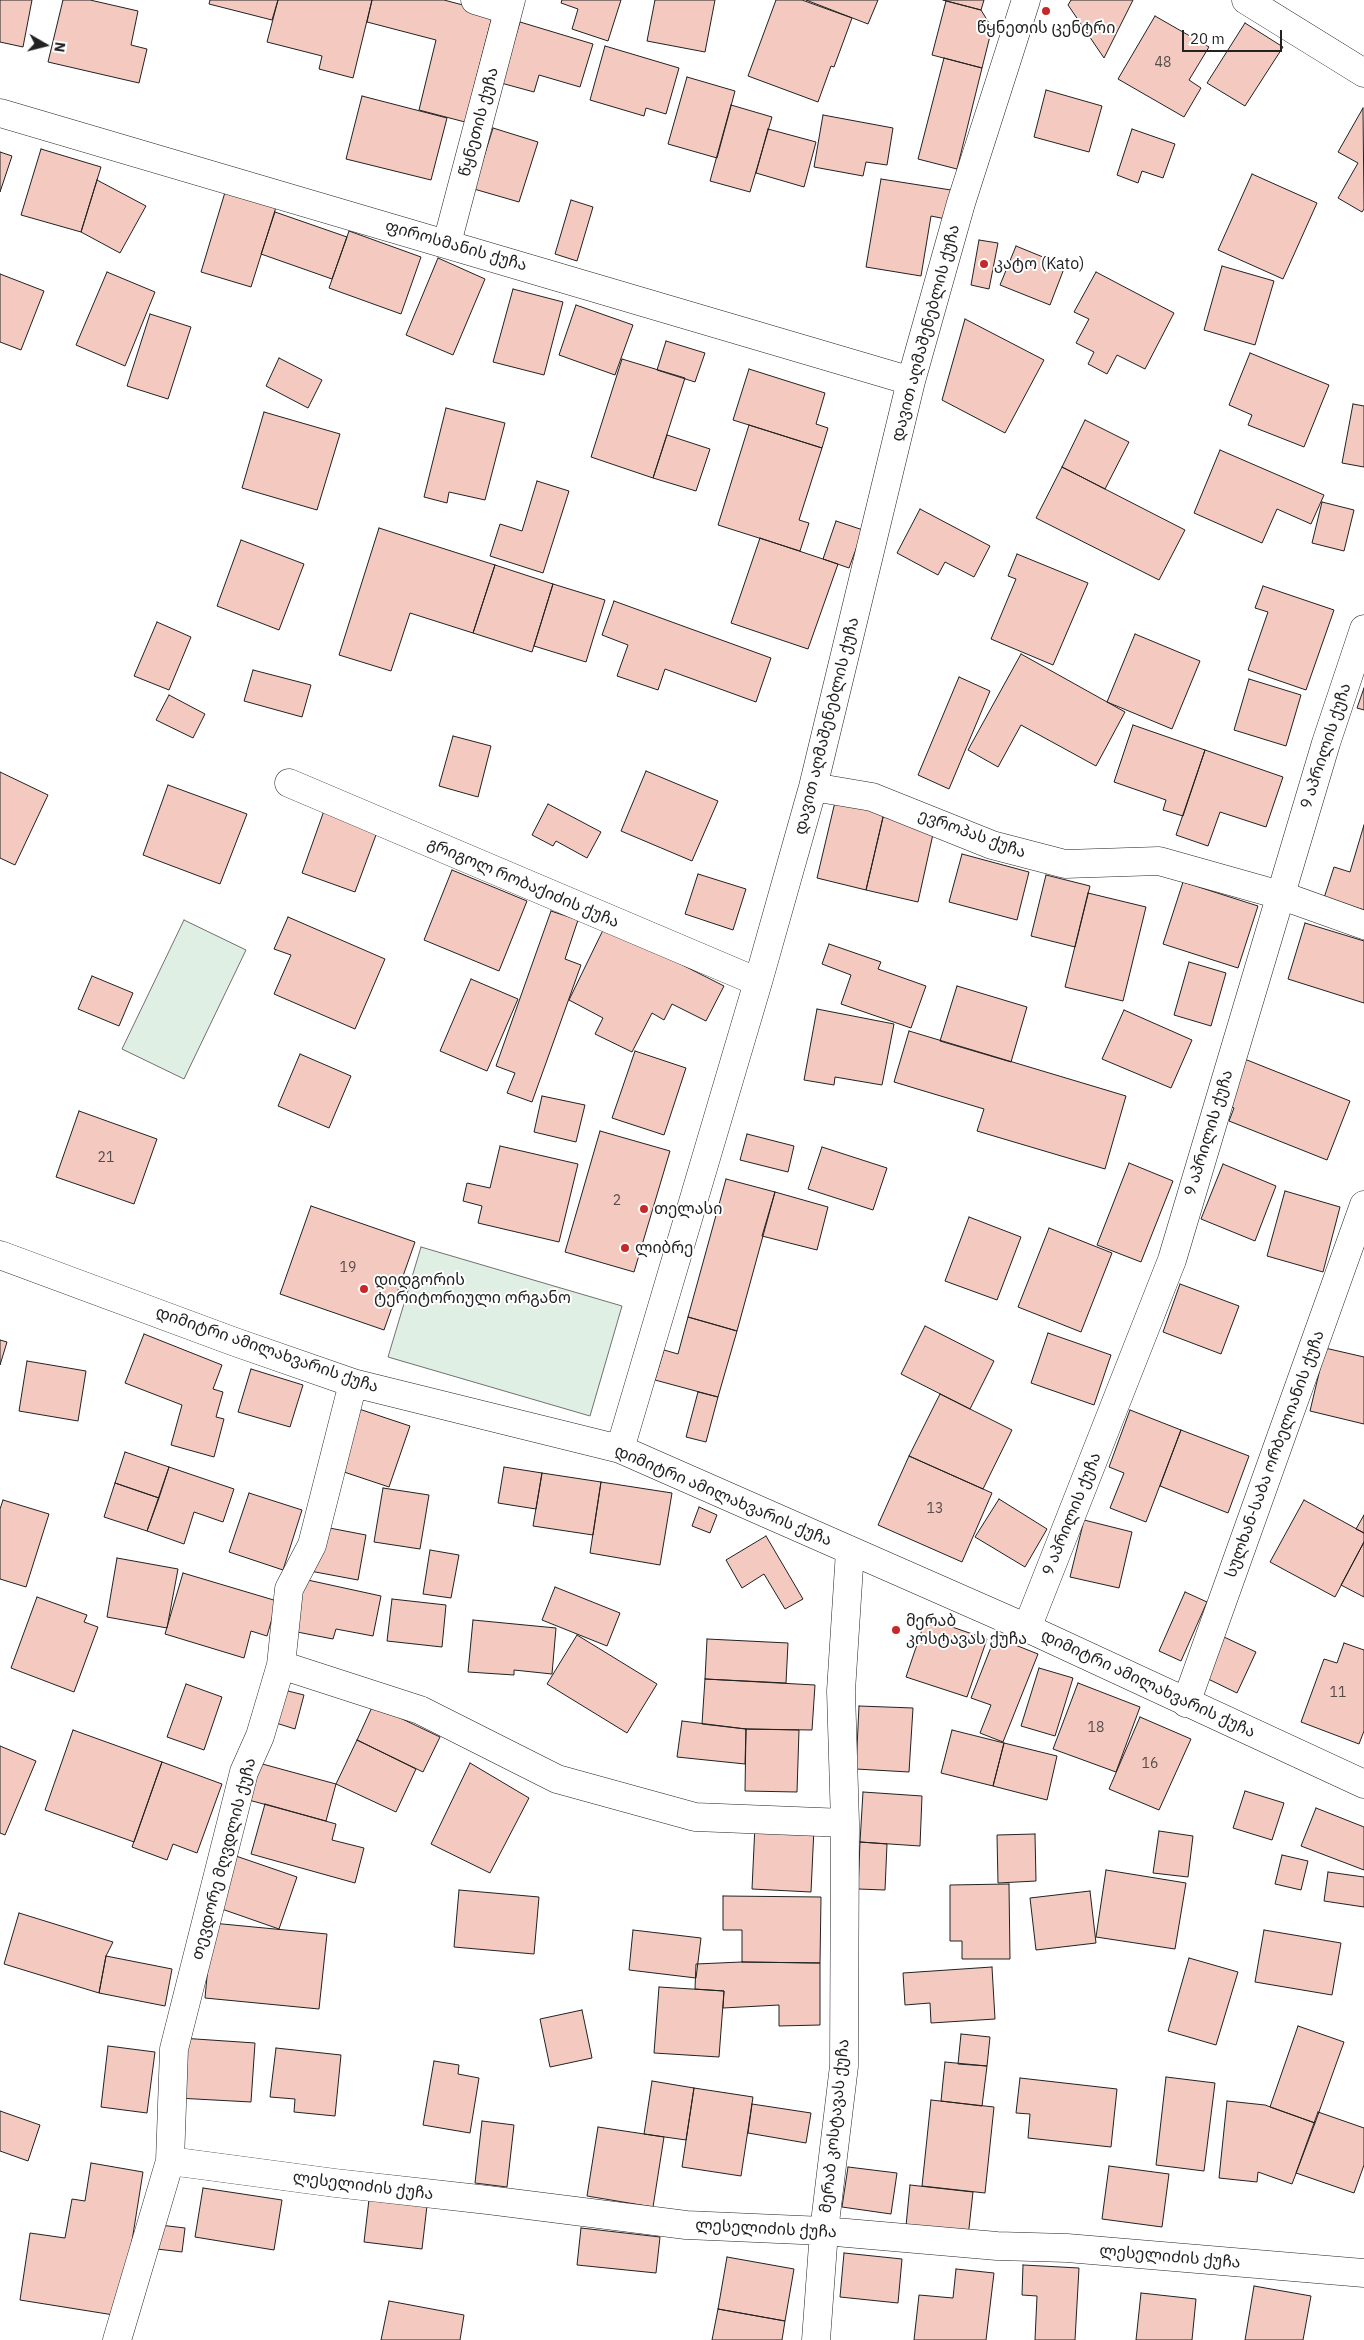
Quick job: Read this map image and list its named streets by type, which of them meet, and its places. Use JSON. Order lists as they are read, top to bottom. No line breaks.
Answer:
{"streets":{"street":["წყნეთის ქუჩა","ფიროსმანის ქუჩა","დავით აღმაშენებლის ქუჩა","9 აპრილის ქუჩა","ევროპას ქუჩა","გრიგოლ რობაქიძის ქუჩა","დიმიტრი ამილახვარის ქუჩა","სულხან-საბა ორბელიანის ქუჩა","თევდორე მღვდლის ქუჩა","მერაბ კოსტავას ქუჩა","ლესელიძის ქუჩა"]},"crossings":[["წყნეთის ქუჩა","ფიროსმანის ქუჩა"],["ფიროსმანის ქუჩა","დავით აღმაშენებლის ქუჩა"],["დავით აღმაშენებლის ქუჩა","ევროპას ქუჩა"],["დავით აღმაშენებლის ქუჩა","გრიგოლ რობაქიძის ქუჩა"],["დავით აღმაშენებლის ქუჩა","დიმიტრი ამილახვარის ქუჩა"],["9 აპრილის ქუჩა","ევროპას ქუჩა"],["9 აპრილის ქუჩა","დიმიტრი ამილახვარის ქუჩა"],["დიმიტრი ამილახვარის ქუჩა","სულხან-საბა ორბელიანის ქუჩა"],["დიმიტრი ამილახვარის ქუჩა","თევდორე მღვდლის ქუჩა"],["დიმიტრი ამილახვარის ქუჩა","მერაბ კოსტავას ქუჩა"],["თევდორე მღვდლის ქუჩა","ლესელიძის ქუჩა"],["მერაბ კოსტავას ქუჩა","ლესელიძის ქუჩა"]],"places":["წყნეთის ცენტრი","კატო (Kato)","თელასი","ლიბრე","დიდგორის ტერიტორიული ორგანო","მერაბ კოსტავას ქუჩა"],"house_numbers":["48","21","2","19","13","11","18","16"],"scale_bar":"20 m","north":"right"}
